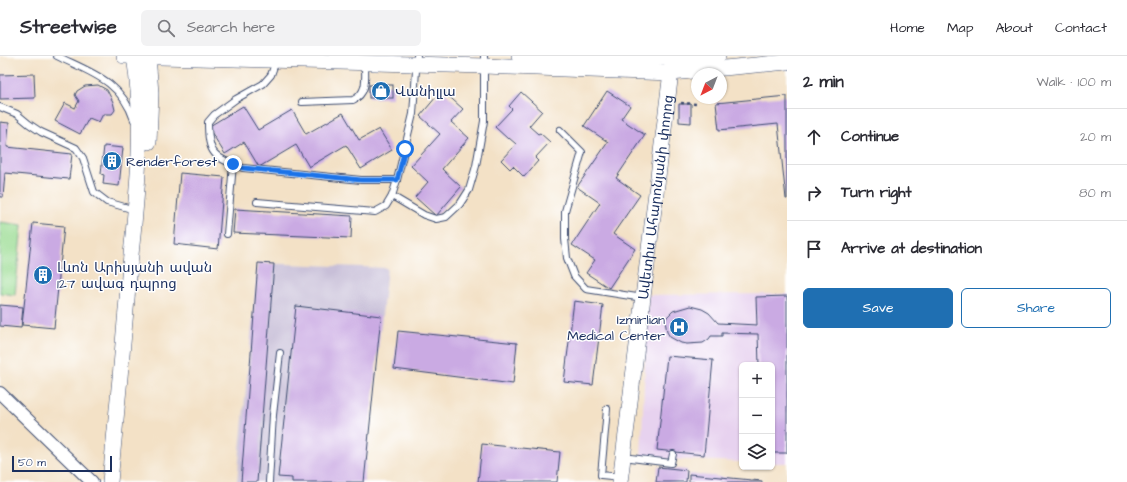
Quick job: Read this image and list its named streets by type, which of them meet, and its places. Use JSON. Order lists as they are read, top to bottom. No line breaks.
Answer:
{"streets":{"street":["Ավետիս Ահարոնյանի փողոց"]},"places":{"shop":["Վանիլլա"],"building":["Renderforest","Լևոն Արիսյանի ավան 127 ավագ դպրոց"],"hospital":["Izmirlian Medical Center"]},"scale_bar":"50 m","north":"bottom left","page":{"header":"Streetwise","search":"Search here","nav":["Home","Map","About","Contact"],"heading":["2 min","Walk · 100 m"],"list":[["Continue","20 m"],["Turn right","80 m"],"Arrive at destination"],"buttons":["Save","Share"],"map_buttons":["+","−"],"scale":"50 m"}}
